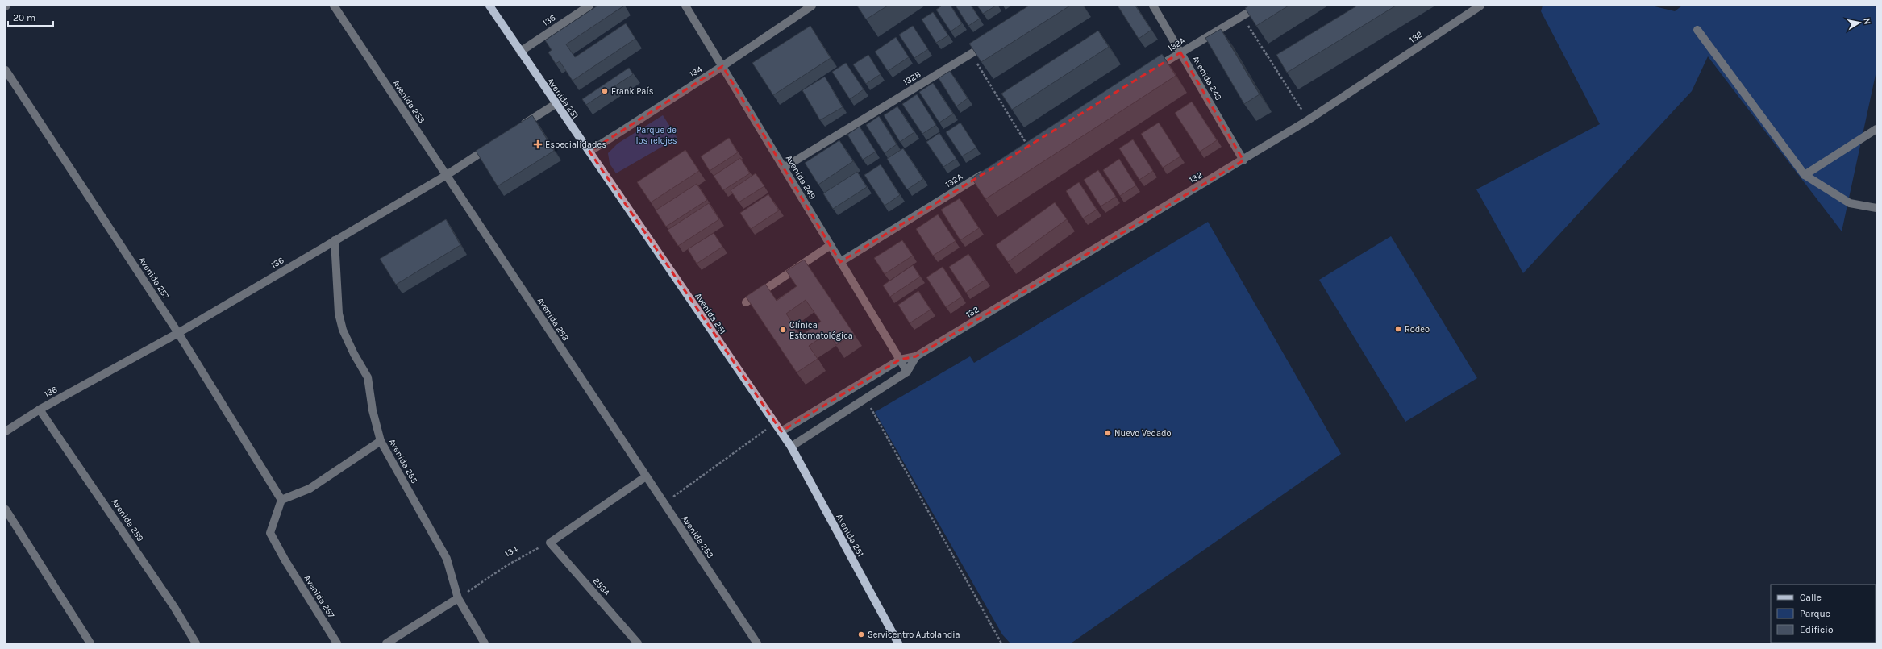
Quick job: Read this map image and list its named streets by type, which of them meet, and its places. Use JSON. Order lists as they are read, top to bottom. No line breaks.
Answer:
{"streets":{"main road":["Avenida 251"],"street":["136","132","132A","134","132B","Avenida 243","Avenida 253","Avenida 249","Avenida 257","Avenida 255","Avenida 259","253A"]},"crossings":[["136","Avenida 251"],["136","Avenida 253"],["136","Avenida 257"],["136","Avenida 255"],["136","Avenida 259"],["132","Avenida 243"],["132","Avenida 251"],["132","Avenida 249"],["132A","Avenida 243"],["132A","Avenida 249"],["134","Avenida 251"],["134","Avenida 249"],["134","Avenida 255"],["134","253A"],["132B","Avenida 249"]],"parks":["Parque de los relojes"],"places":{"other":["Frank País","Rodeo","Clínica Estomatológica","Nuevo Vedado","Servicentro Autolandia"],"health":["Especialidades"]},"legend":["Calle","Parque","Edificio"],"scale_bar":"20 m","north":"right"}
